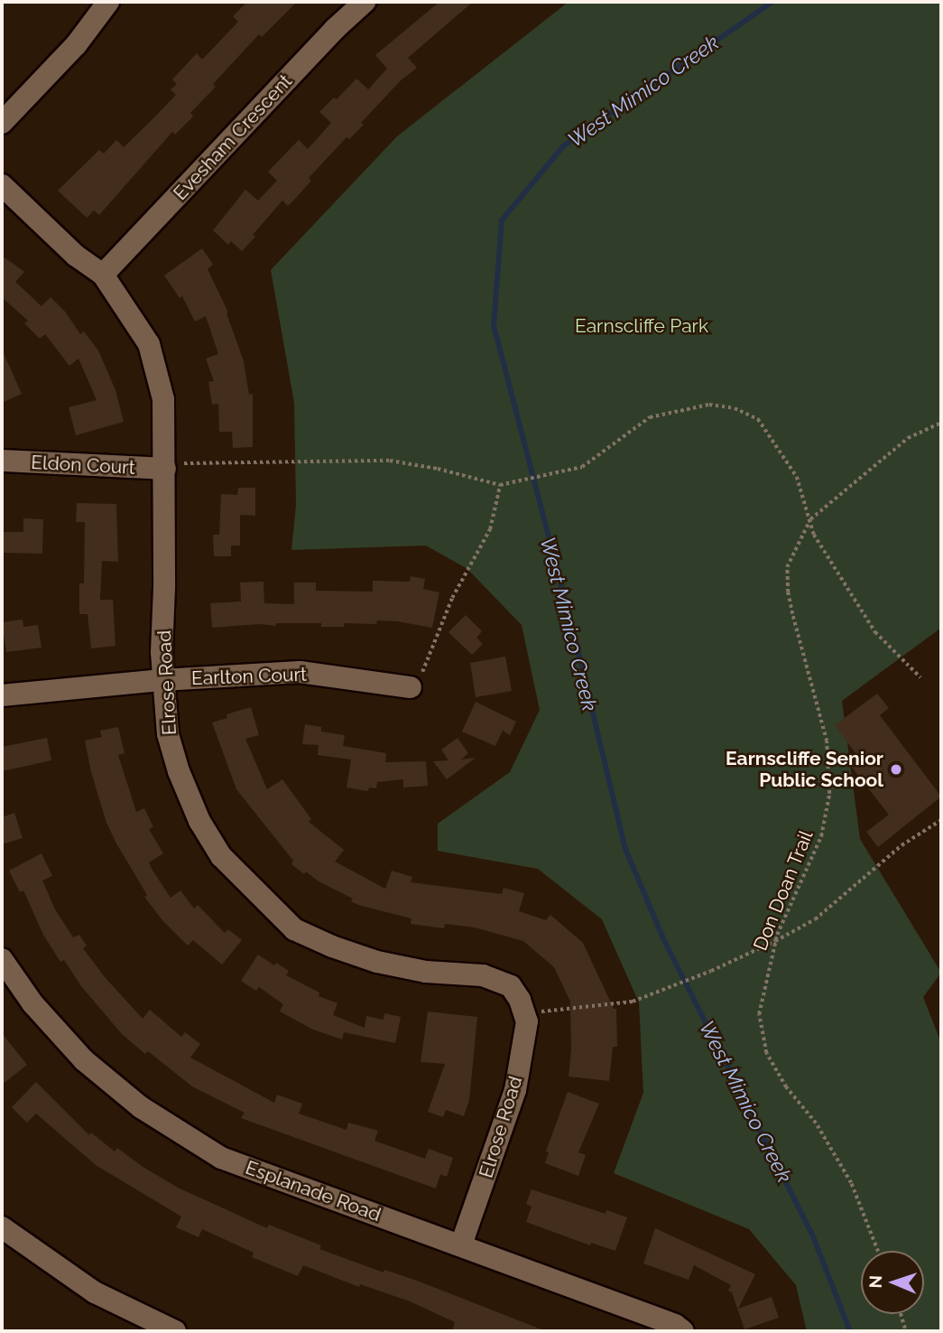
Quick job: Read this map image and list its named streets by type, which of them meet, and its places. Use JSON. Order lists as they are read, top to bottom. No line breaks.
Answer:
{"streets":{"street":["Evesham Crescent","Eldon Court","Earlton Court","Elrose Road","Esplanade Road"],"path":["Don Doan Trail"]},"crossings":[["Evesham Crescent","Elrose Road"],["Eldon Court","Elrose Road"],["Earlton Court","Elrose Road"],["Elrose Road","Esplanade Road"]],"water":["West Mimico Creek"],"parks":["Earnscliffe Park"],"places":["Earnscliffe Senior Public School"],"north":"left"}
